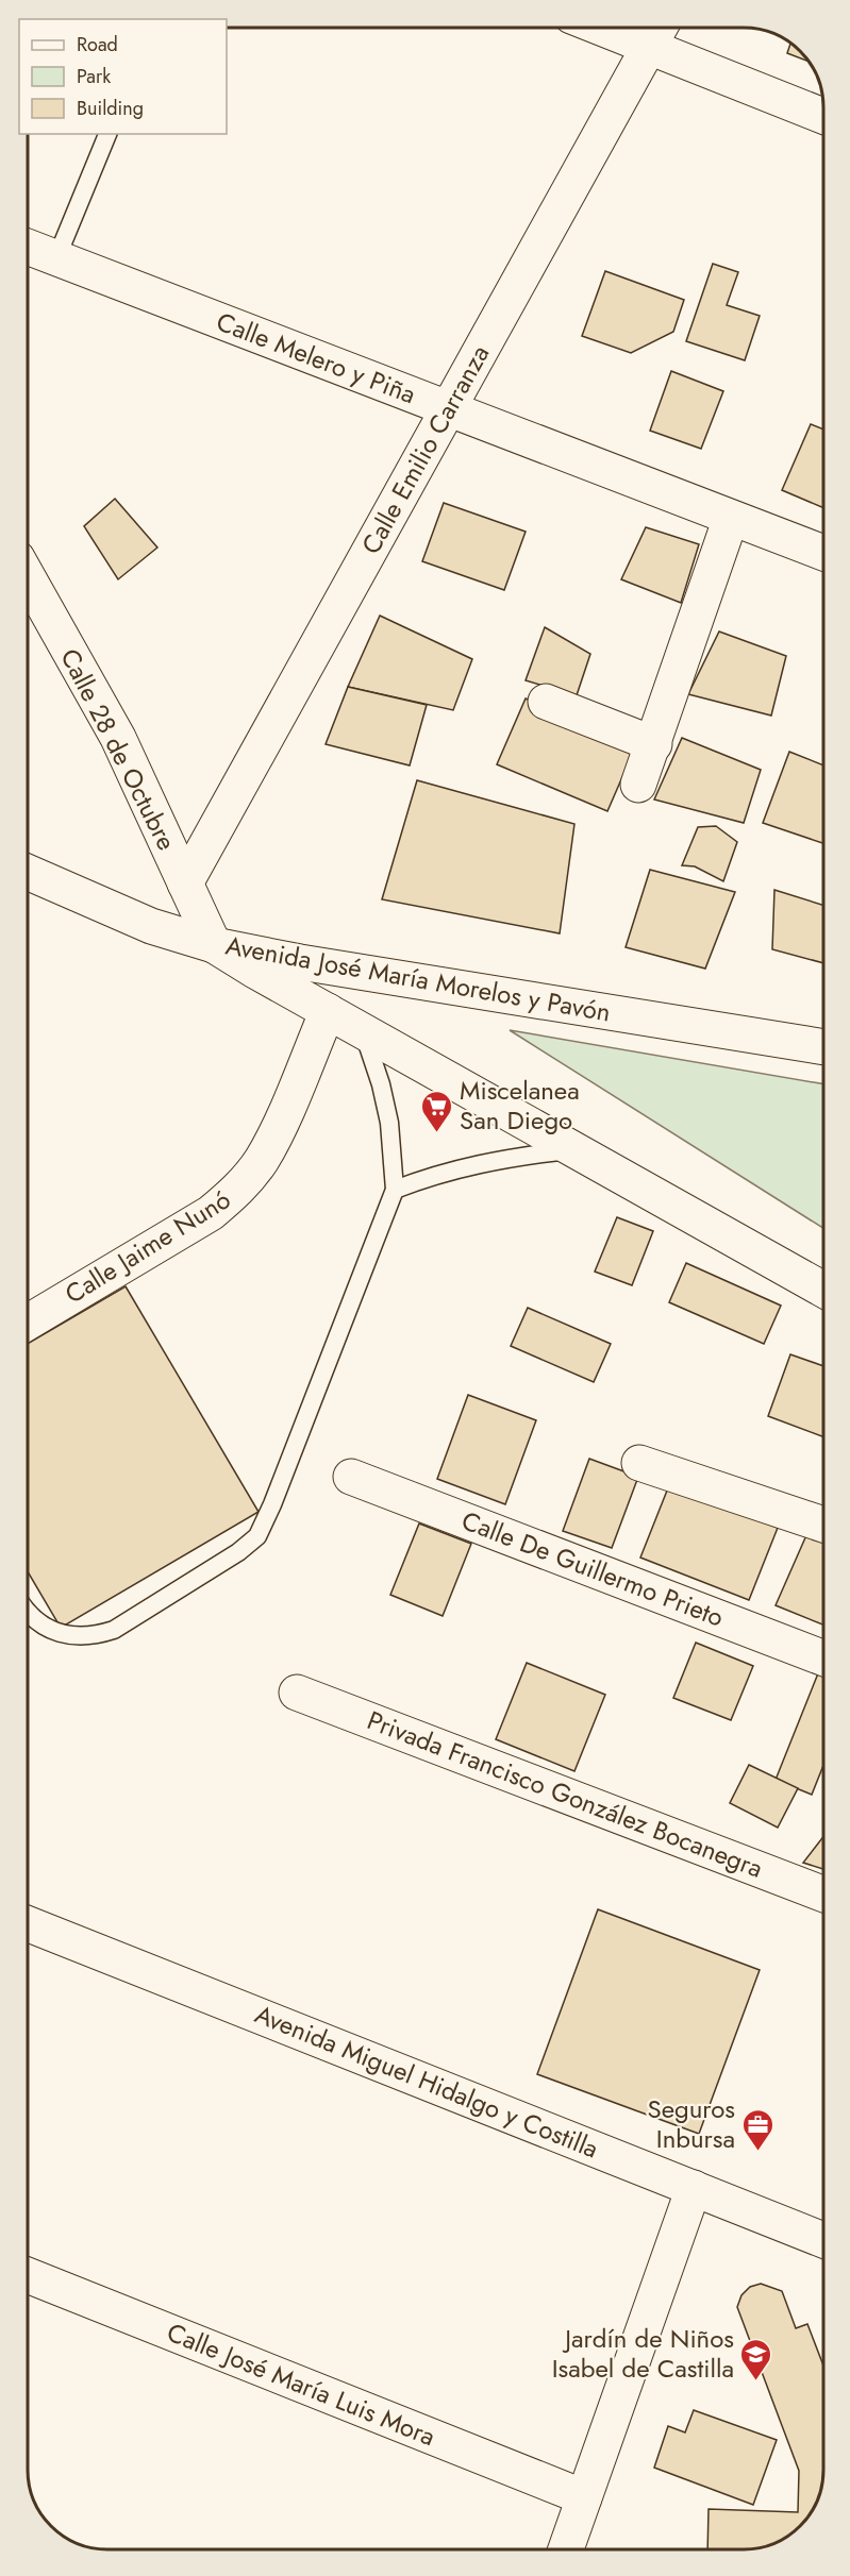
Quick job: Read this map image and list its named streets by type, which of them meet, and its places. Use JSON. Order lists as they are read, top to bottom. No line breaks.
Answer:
{"streets":{"street":["Calle Melero y Piña","Calle Emilio Carranza","Calle 28 de Octubre","Avenida José María Morelos y Pavón","Calle Jaime Nunó","Calle De Guillermo Prieto","Privada Francisco González Bocanegra","Avenida Miguel Hidalgo y Costilla","Calle José María Luis Mora"]},"crossings":[["Calle Melero y Piña","Calle Emilio Carranza"],["Calle Emilio Carranza","Calle 28 de Octubre"],["Calle 28 de Octubre","Avenida José María Morelos y Pavón"]],"places":{"supermarket":["Miscelanea San Diego"],"office":["Seguros Inbursa"],"school or university":["Jardín de Niños Isabel de Castilla"]},"legend":["Road","Park","Building"]}
